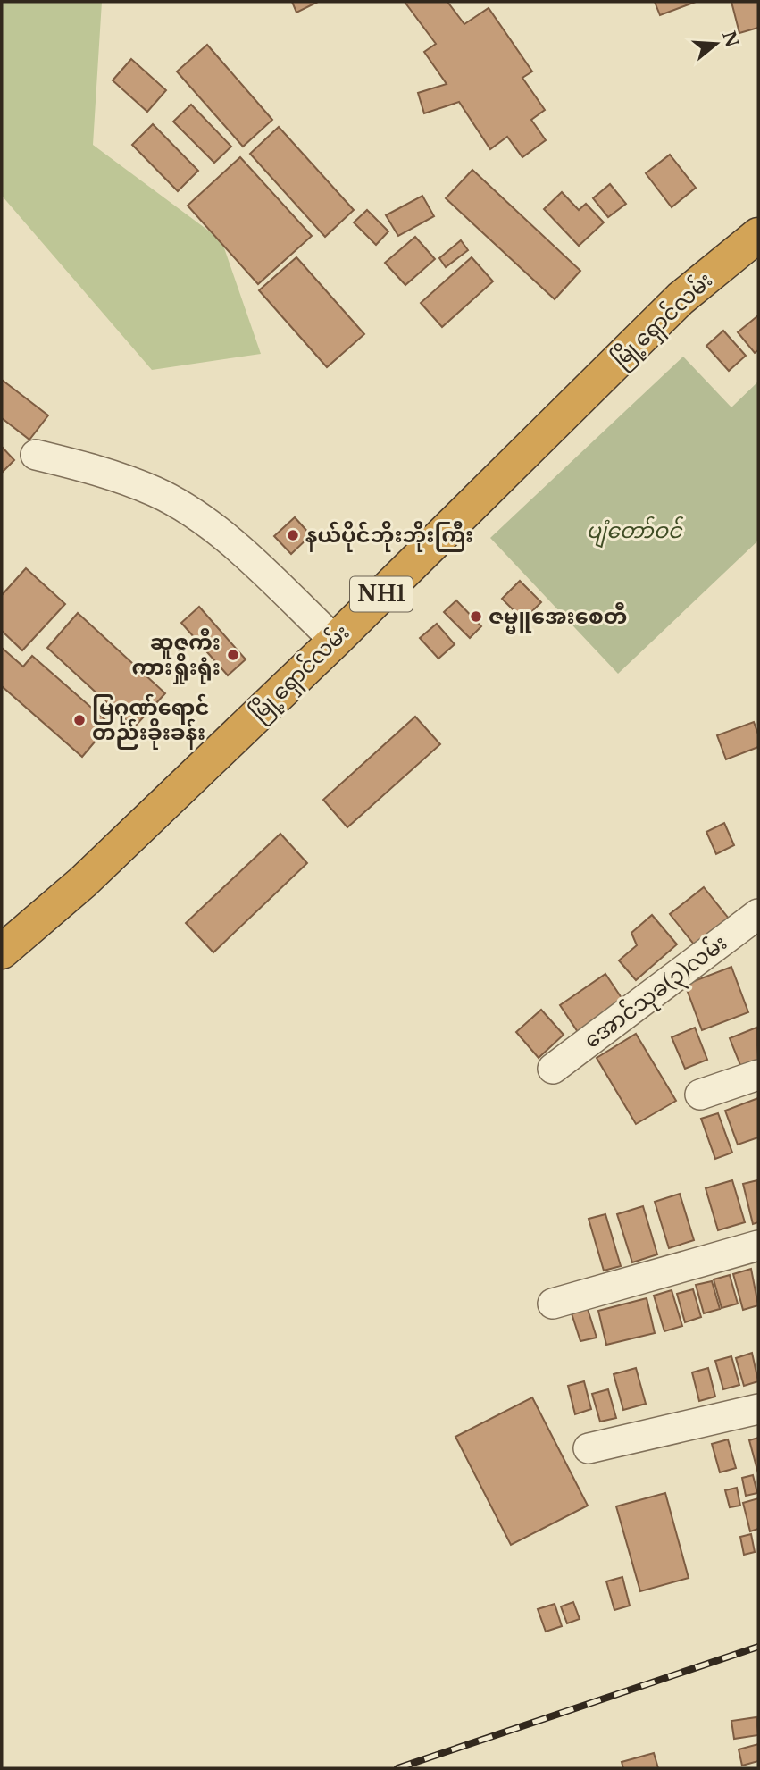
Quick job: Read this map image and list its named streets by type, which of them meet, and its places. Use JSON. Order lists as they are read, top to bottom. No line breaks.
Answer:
{"streets":{"highway":["မြို့ရှောင်လမ်း","NH1"],"street":["အောင်သုခ(၃)လမ်း"]},"parks":["ပျံတော်ဝင်"],"places":["နယ်ပိုင်ဘိုးဘိုးကြီး","ဇမ္မူအေးစေတီ","ဆူဇူကီး ကားရှိုးရုံး","မြဂုဏ်ရောင် တည်းခိုးခန်း"],"north":"right"}
